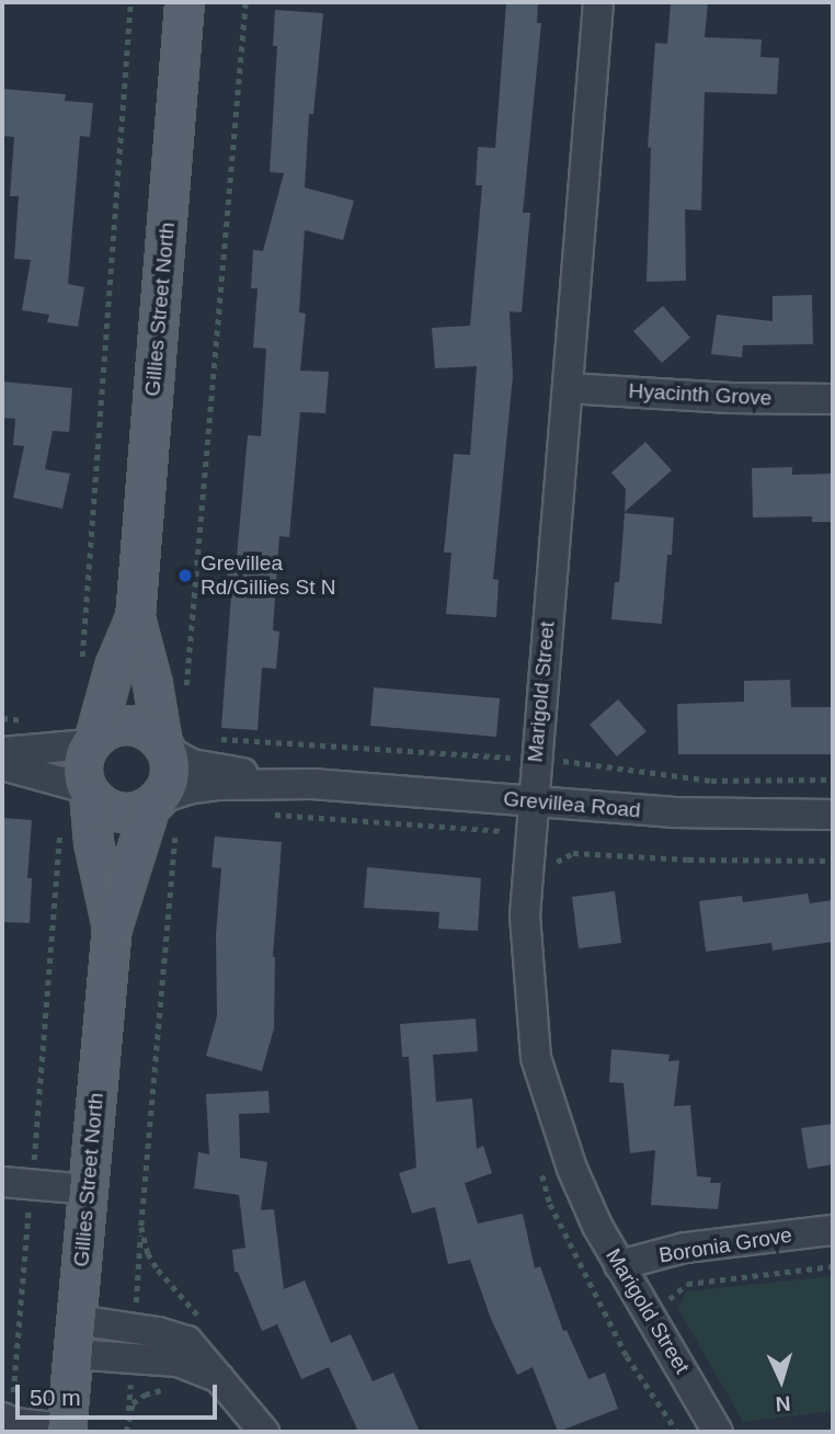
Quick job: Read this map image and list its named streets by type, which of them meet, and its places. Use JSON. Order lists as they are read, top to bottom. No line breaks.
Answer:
{"streets":{"main road":["Gillies Street North"],"street":["Hyacinth Grove","Marigold Street","Grevillea Road","Boronia Grove"]},"crossings":[["Gillies Street North","Grevillea Road"],["Hyacinth Grove","Marigold Street"],["Marigold Street","Grevillea Road"],["Marigold Street","Boronia Grove"]],"places":["Grevillea Rd/Gillies St N"],"scale_bar":"50 m","north":"bottom"}
